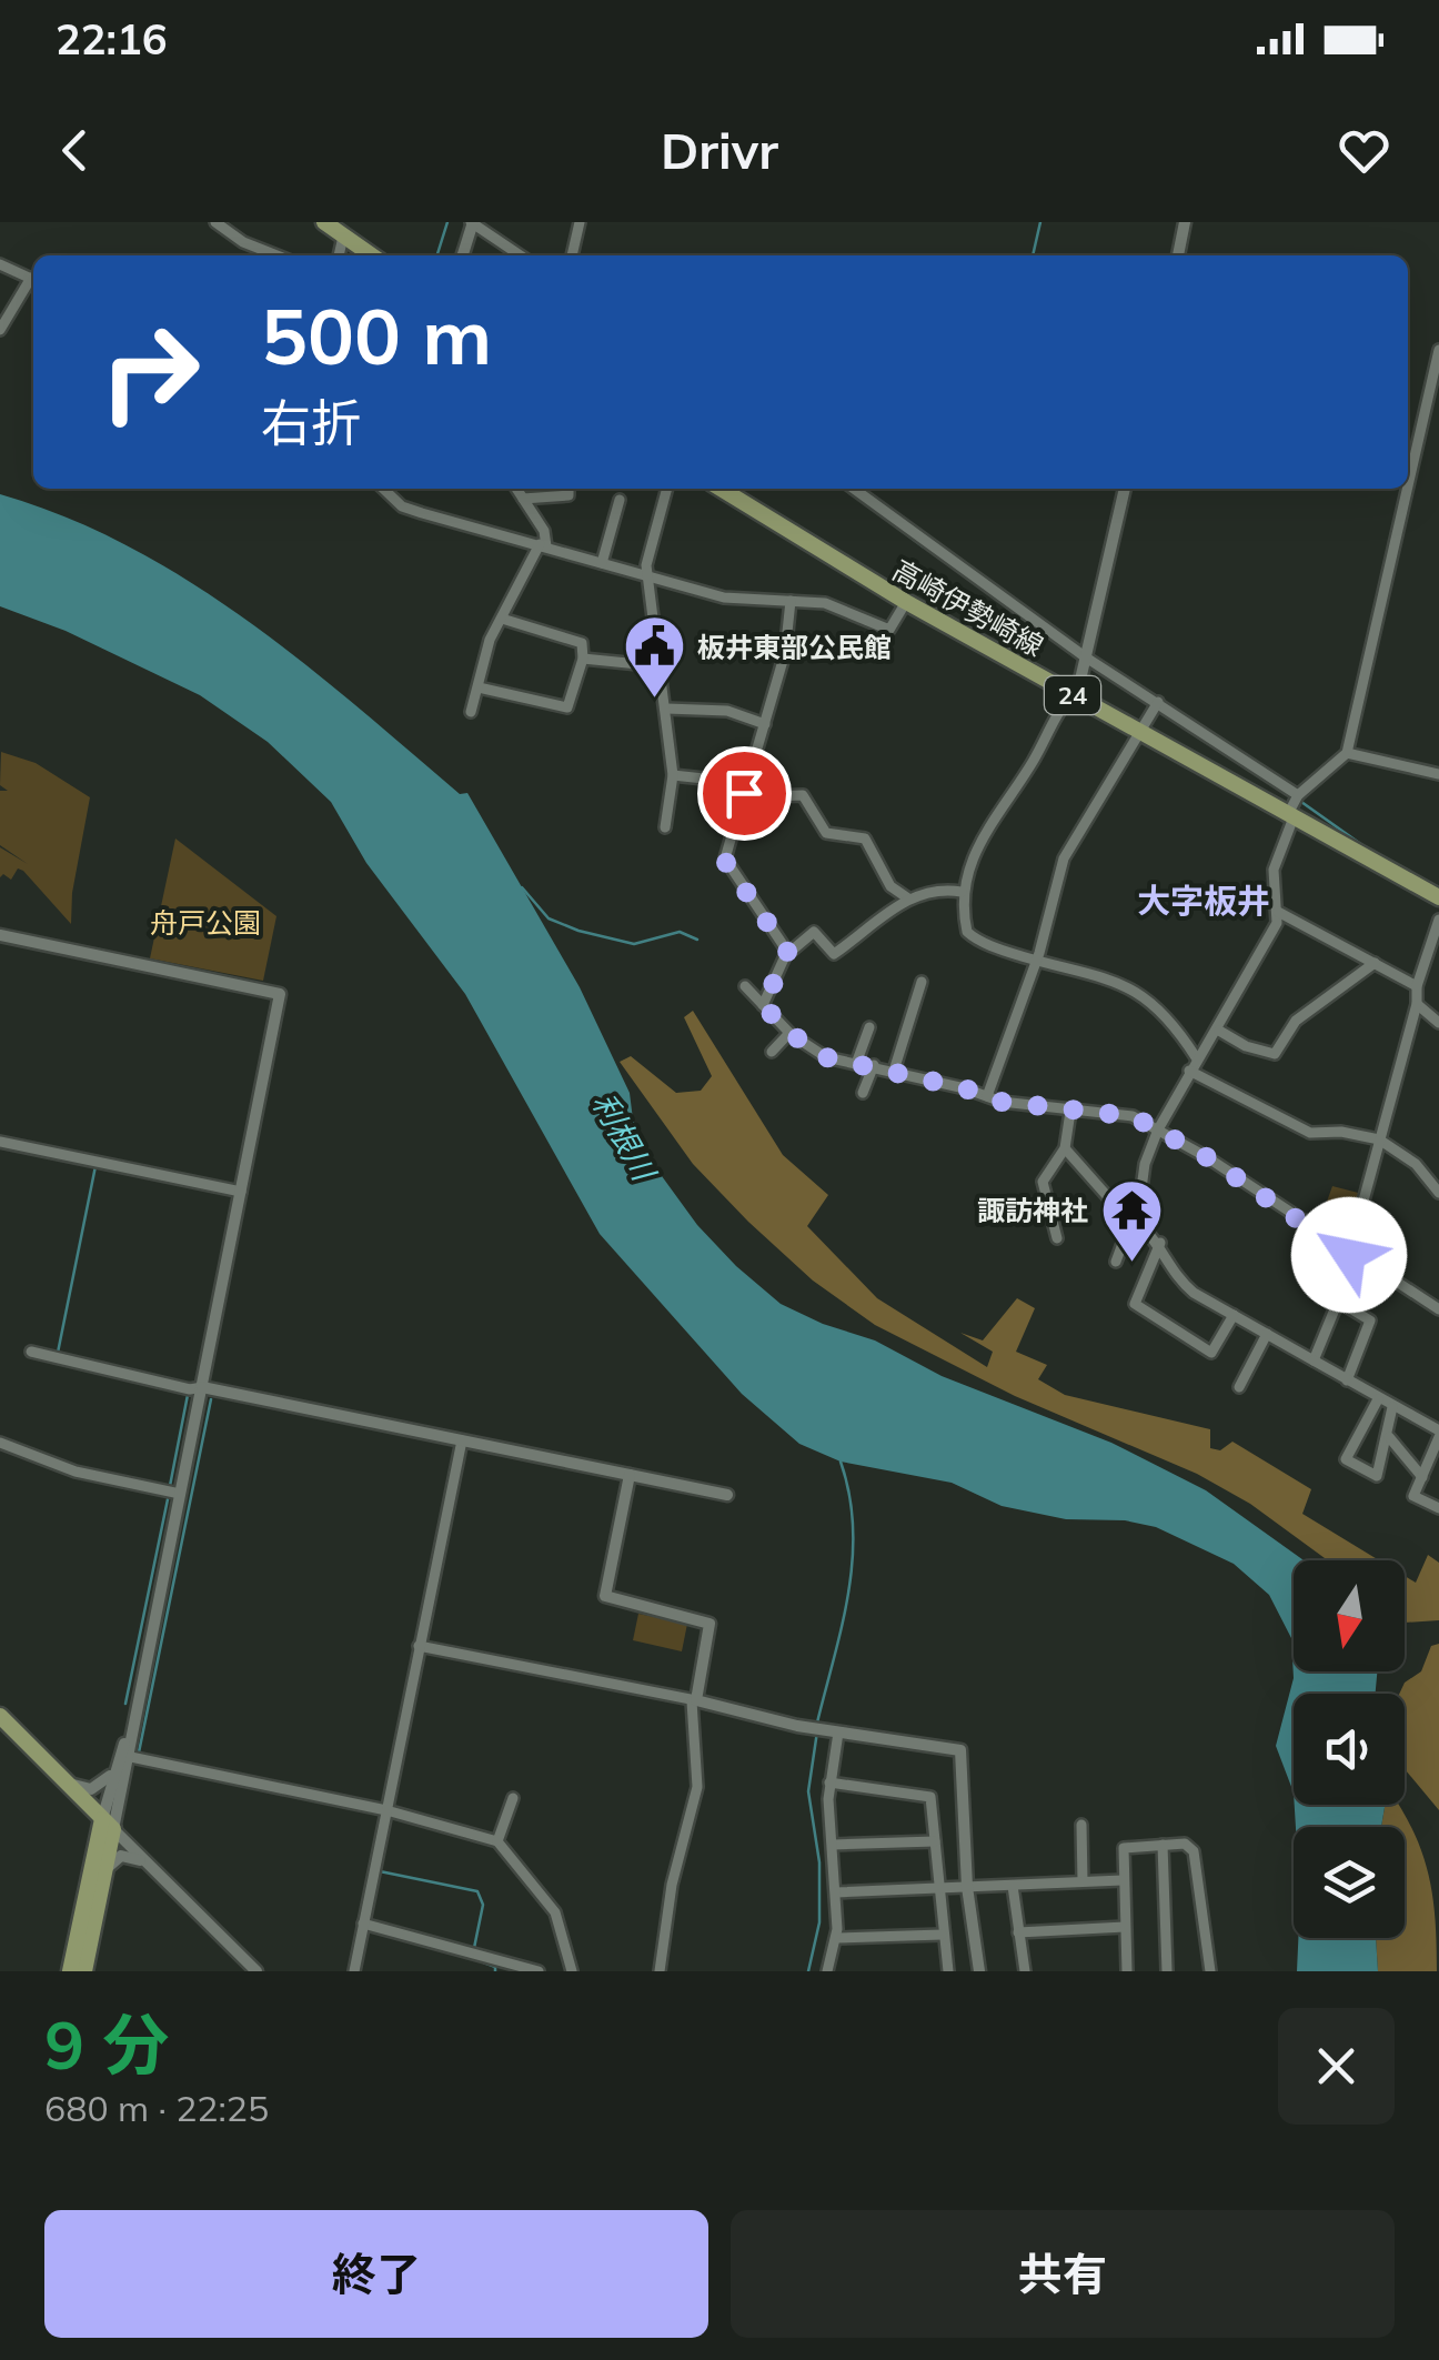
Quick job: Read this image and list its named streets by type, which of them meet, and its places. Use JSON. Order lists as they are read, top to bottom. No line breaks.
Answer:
{"streets":{"main road":["高崎伊勢崎線","24"]},"districts":["大字板井"],"water":["利根川"],"parks":["舟戸公園"],"places":{"public building":["板井東部公民館"],"temple":["諏訪神社"]},"north":"bottom","page":{"status":"22:16","header":"Drivr","turn":["500 m","右折"],"heading":["9 分","680 m · 22:25"],"buttons":["終了","共有"]}}
